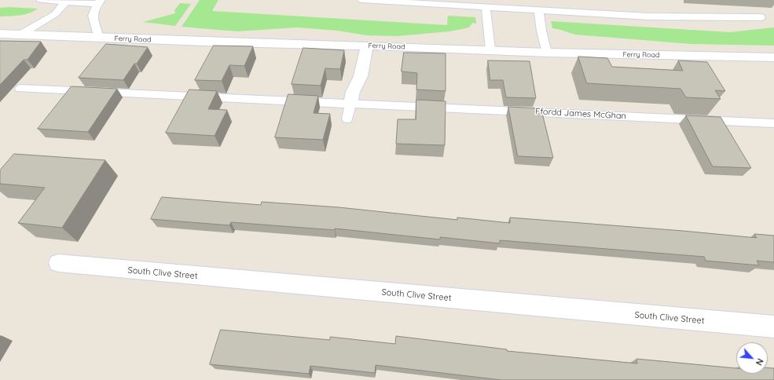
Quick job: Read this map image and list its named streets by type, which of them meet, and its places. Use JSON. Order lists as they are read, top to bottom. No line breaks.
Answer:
{"streets":{"street":["Ferry Road","South Clive Street"],"lane":["Ffordd James McGhan"]},"north":"bottom right"}
